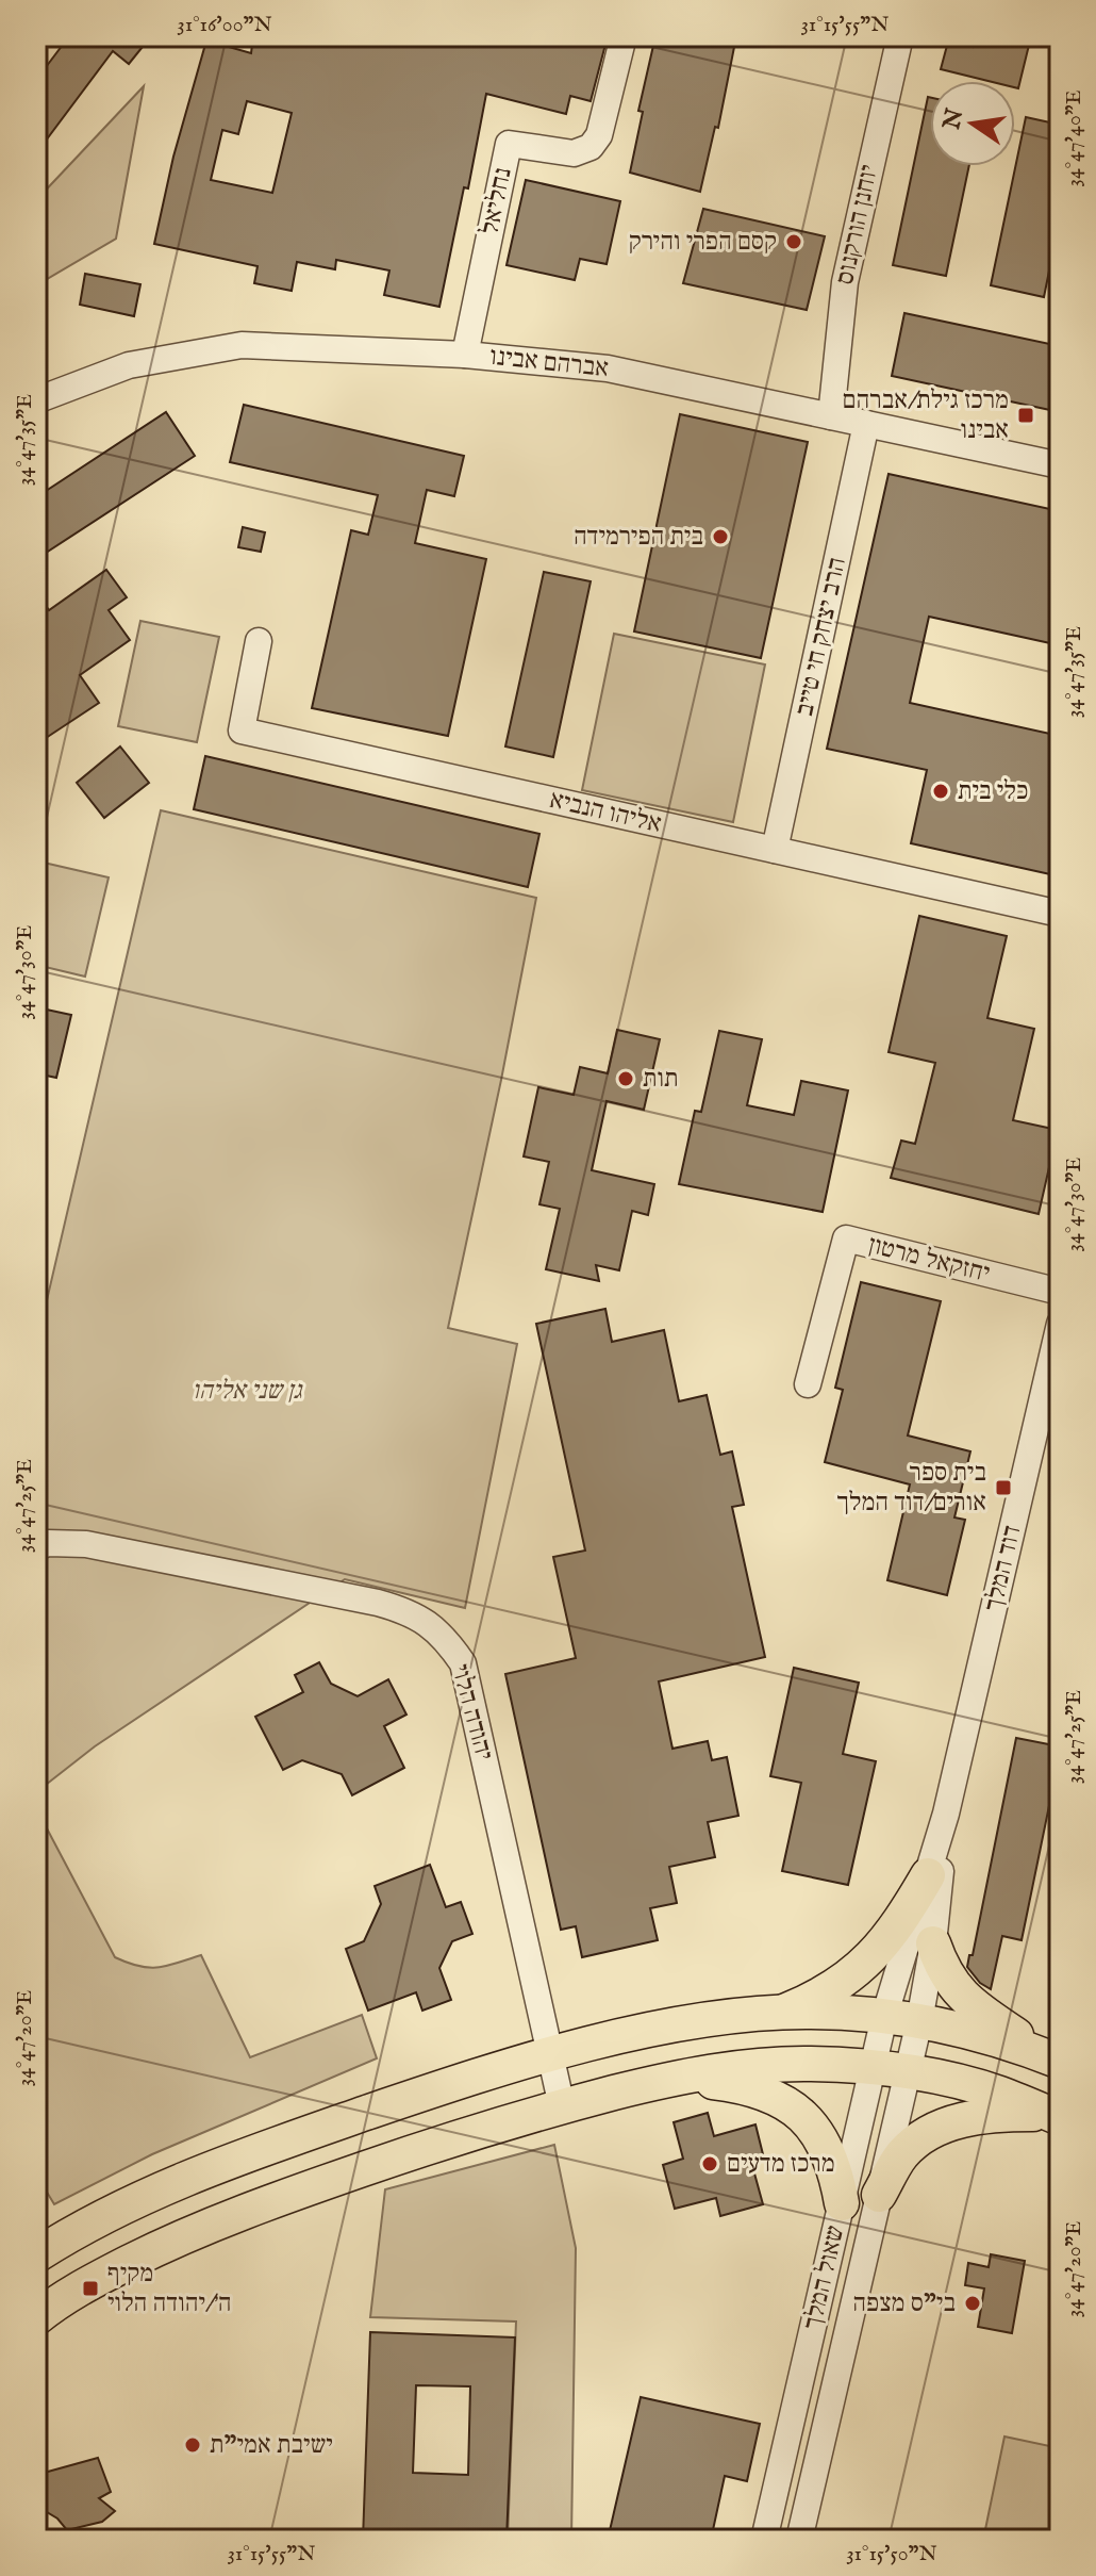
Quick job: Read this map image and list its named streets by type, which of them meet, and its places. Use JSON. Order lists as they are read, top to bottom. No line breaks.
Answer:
{"streets":{"street":["נחליאל","יוחנן הורקנוס","אברהם אבינו","הרב יצחק חי טייב","אליהו הנביא","יחזקאל מרטון","דוד המלך","יהודה הלוי","שאול המלך"]},"crossings":[["נחליאל","אברהם אבינו"],["יוחנן הורקנוס","אברהם אבינו"],["אברהם אבינו","הרב יצחק חי טייב"],["הרב יצחק חי טייב","אליהו הנביא"],["דוד המלך","שאול המלך"]],"parks":["גן שני אליהו"],"places":{"other":["קסם הפרי והירק","בית הפירמידה","כלי בית","תות","מרכז מדעים","בי\"ס מצפה","ישיבת אמי\"ת"],"transit":["מרכז גילת/אברהם אבינו","בית ספר אורים/דוד המלך","מקיף ה׳/יהודה הלוי"]},"north":"left","coordinates":["31°16'00\"N","31°15'55\"N","34°47'40\"E","34°47'35\"E","34°47'30\"E","34°47'25\"E","34°47'20\"E","31°15'50\"N"]}
